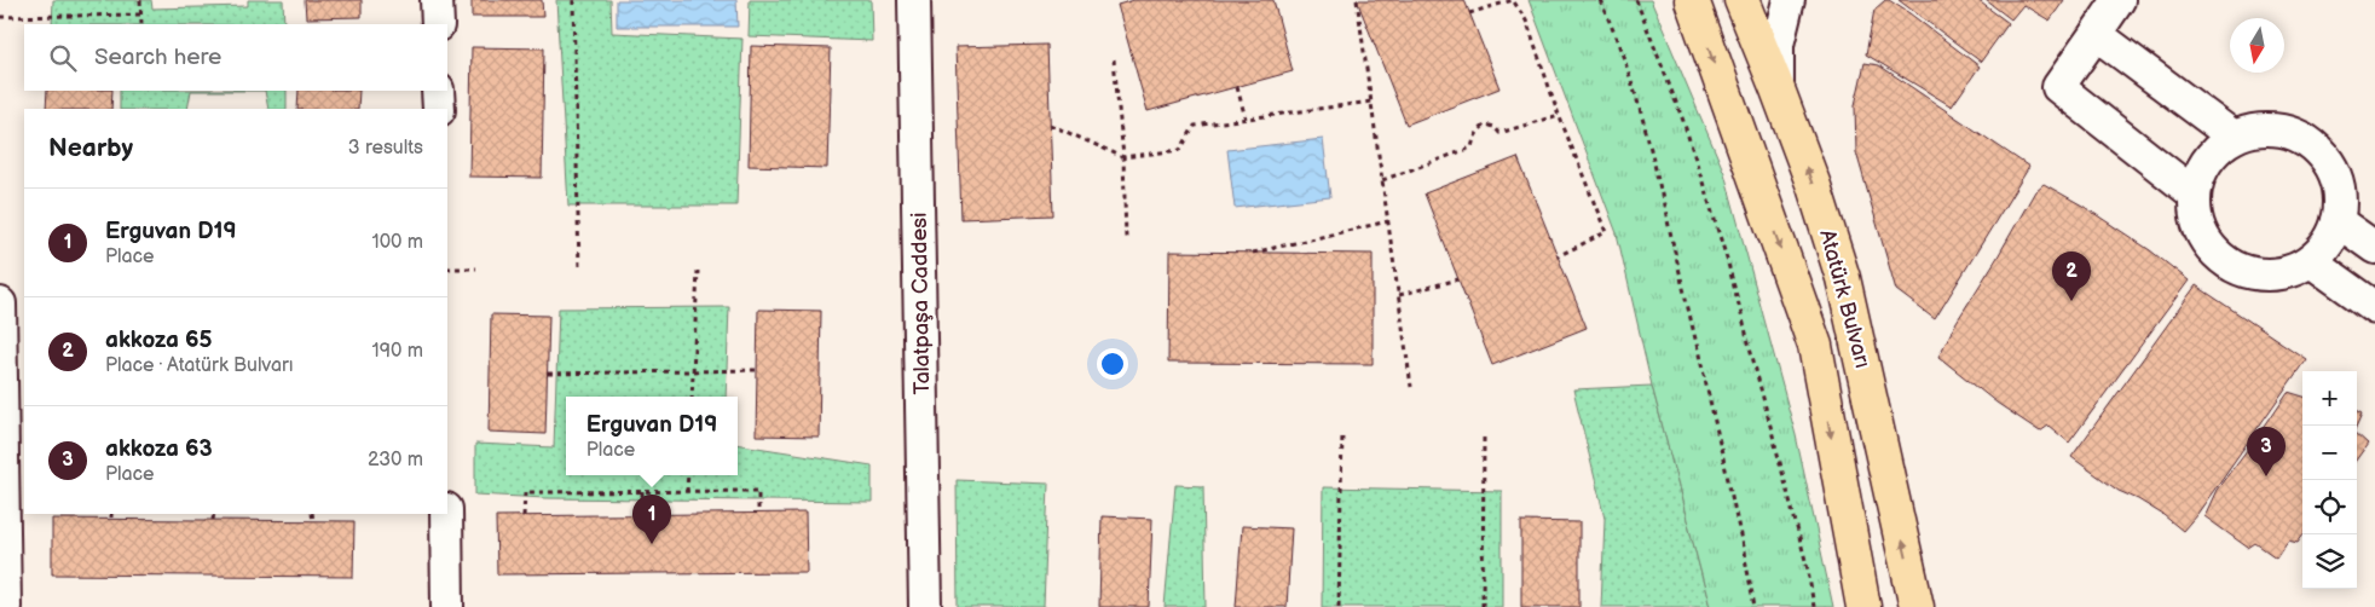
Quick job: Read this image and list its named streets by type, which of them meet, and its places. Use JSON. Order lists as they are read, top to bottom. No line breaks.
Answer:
{"streets":{"main road":["Atatürk Bulvarı"],"street":["Talatpaşa Caddesi"]},"north":"bottom","page":{"search":"Search here","heading":["Nearby","3 results"],"list":[{"mark":"1","name":"Erguvan D19","note":"Place","value":"100 m"},{"mark":"2","name":"akkoza 65","note":"Place · Atatürk Bulvarı","value":"190 m"},{"mark":"3","name":"akkoza 63","note":"Place","value":"230 m"}],"pins":["2","3","1"],"map_buttons":["+","−"],"popup":["Erguvan D19","Place"]}}
